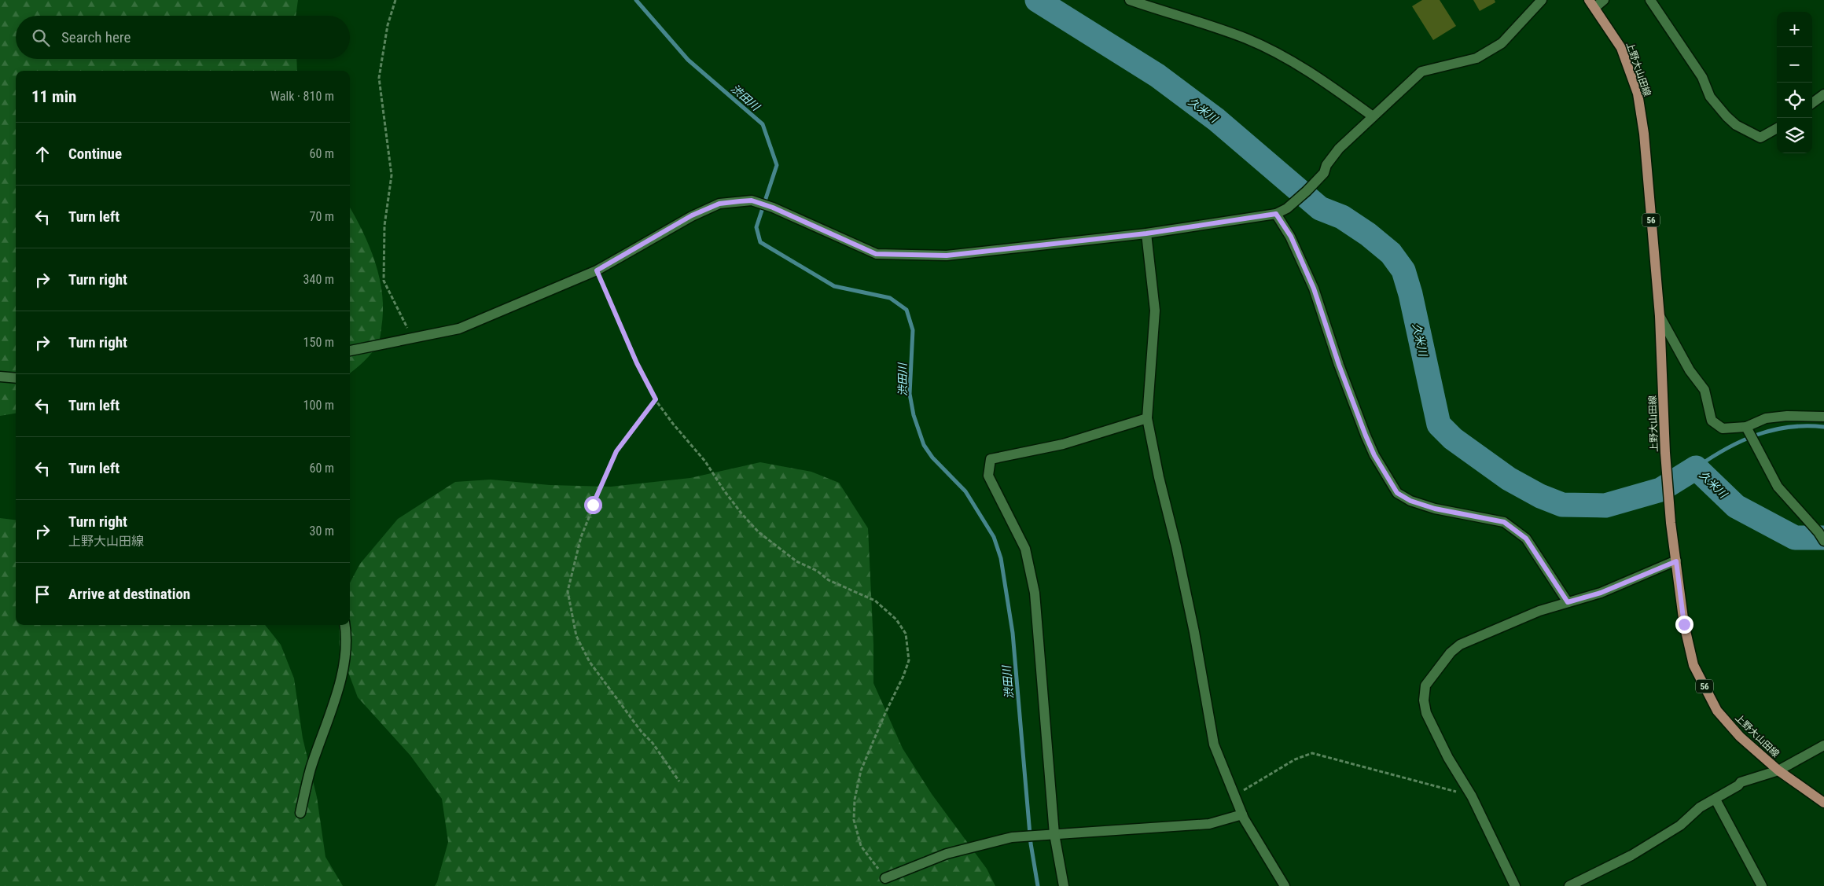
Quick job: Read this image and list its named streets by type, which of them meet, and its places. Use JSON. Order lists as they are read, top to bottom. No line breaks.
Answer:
{"streets":{"main road":["上野大山田線","56"]},"water":["渋田川","久米川"],"page":{"map_buttons":["+","−"],"search":"Search here","heading":["11 min","Walk · 810 m"],"list":[["Continue","60 m"],["Turn left","70 m"],["Turn right","340 m"],["Turn right","150 m"],["Turn left","100 m"],["Turn left","60 m"],["Turn right","上野大山田線","30 m"],"Arrive at destination"]}}
